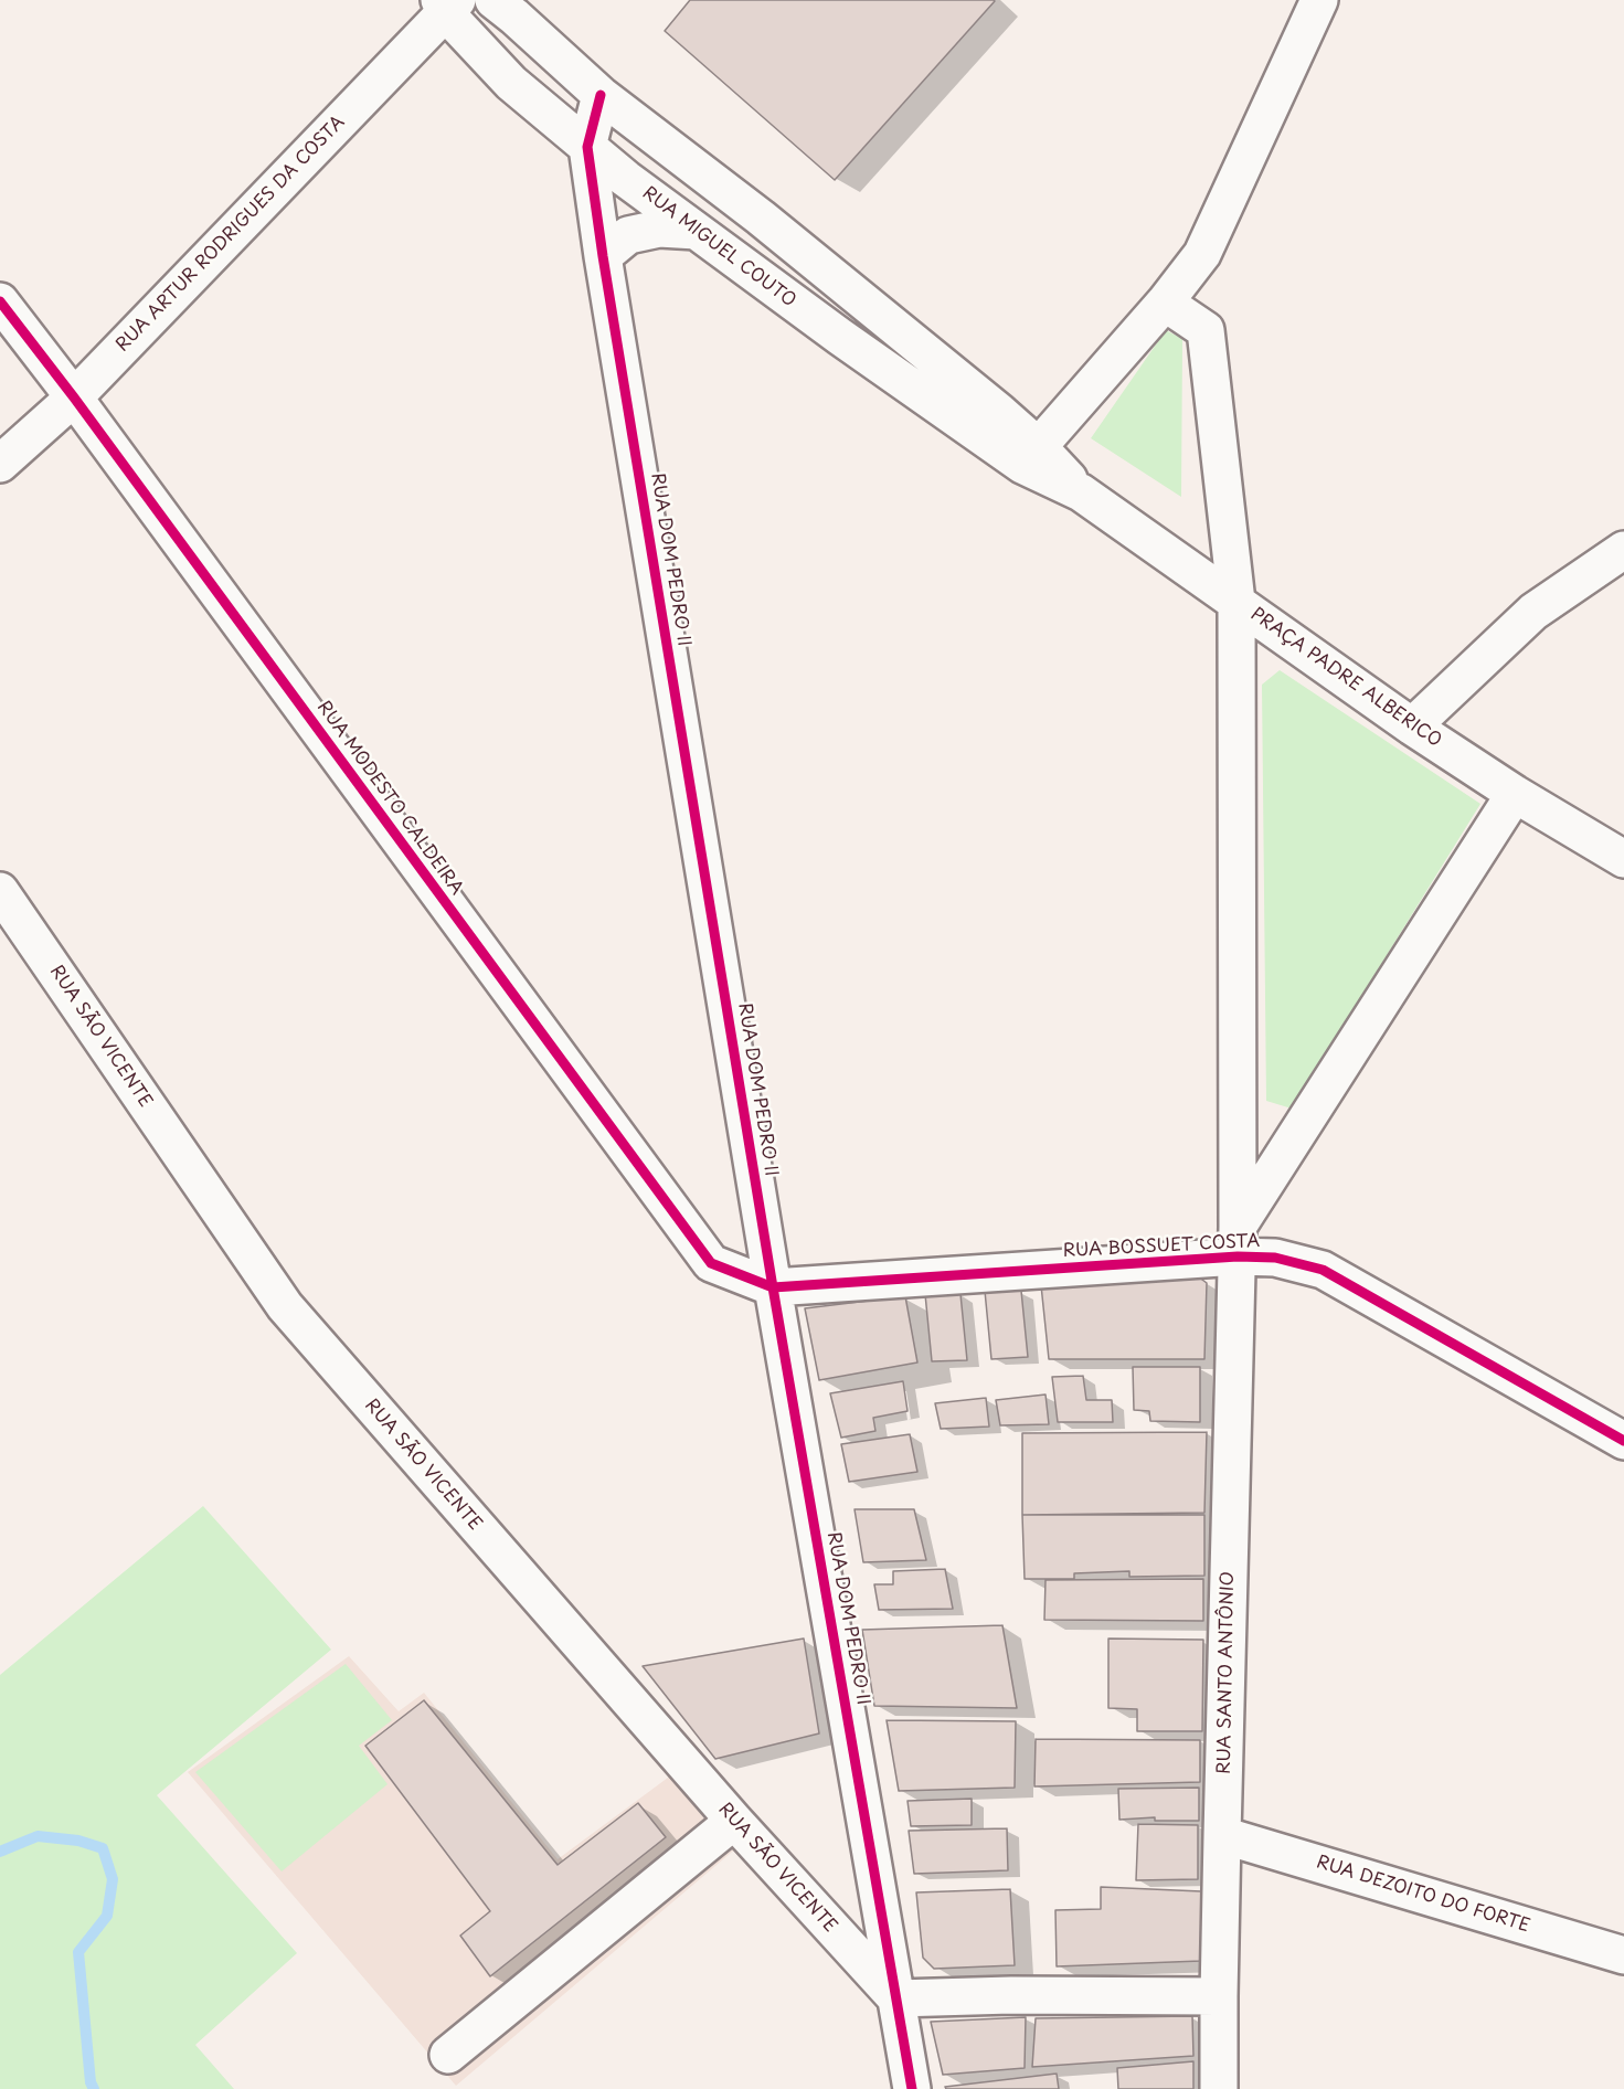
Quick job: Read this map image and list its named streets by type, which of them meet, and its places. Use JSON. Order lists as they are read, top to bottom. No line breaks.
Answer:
{"streets":{"street":["RUA ARTUR RODRIGUES DA COSTA","RUA MIGUEL COUTO","RUA DOM PEDRO II","PRAÇA PADRE ALBERICO","RUA MODESTO CALDEIRA","RUA SÃO VICENTE","RUA BOSSUET COSTA","RUA SANTO ANTÔNIO","RUA DEZOITO DO FORTE"]},"crossings":[["RUA ARTUR RODRIGUES DA COSTA","RUA MIGUEL COUTO"],["RUA ARTUR RODRIGUES DA COSTA","RUA MODESTO CALDEIRA"],["RUA MIGUEL COUTO","RUA DOM PEDRO II"],["RUA DOM PEDRO II","RUA MODESTO CALDEIRA"],["RUA DOM PEDRO II","RUA SÃO VICENTE"],["RUA DOM PEDRO II","RUA BOSSUET COSTA"],["PRAÇA PADRE ALBERICO","RUA BOSSUET COSTA"],["PRAÇA PADRE ALBERICO","RUA SANTO ANTÔNIO"],["RUA MODESTO CALDEIRA","RUA BOSSUET COSTA"],["RUA BOSSUET COSTA","RUA SANTO ANTÔNIO"],["RUA SANTO ANTÔNIO","RUA DEZOITO DO FORTE"]]}
